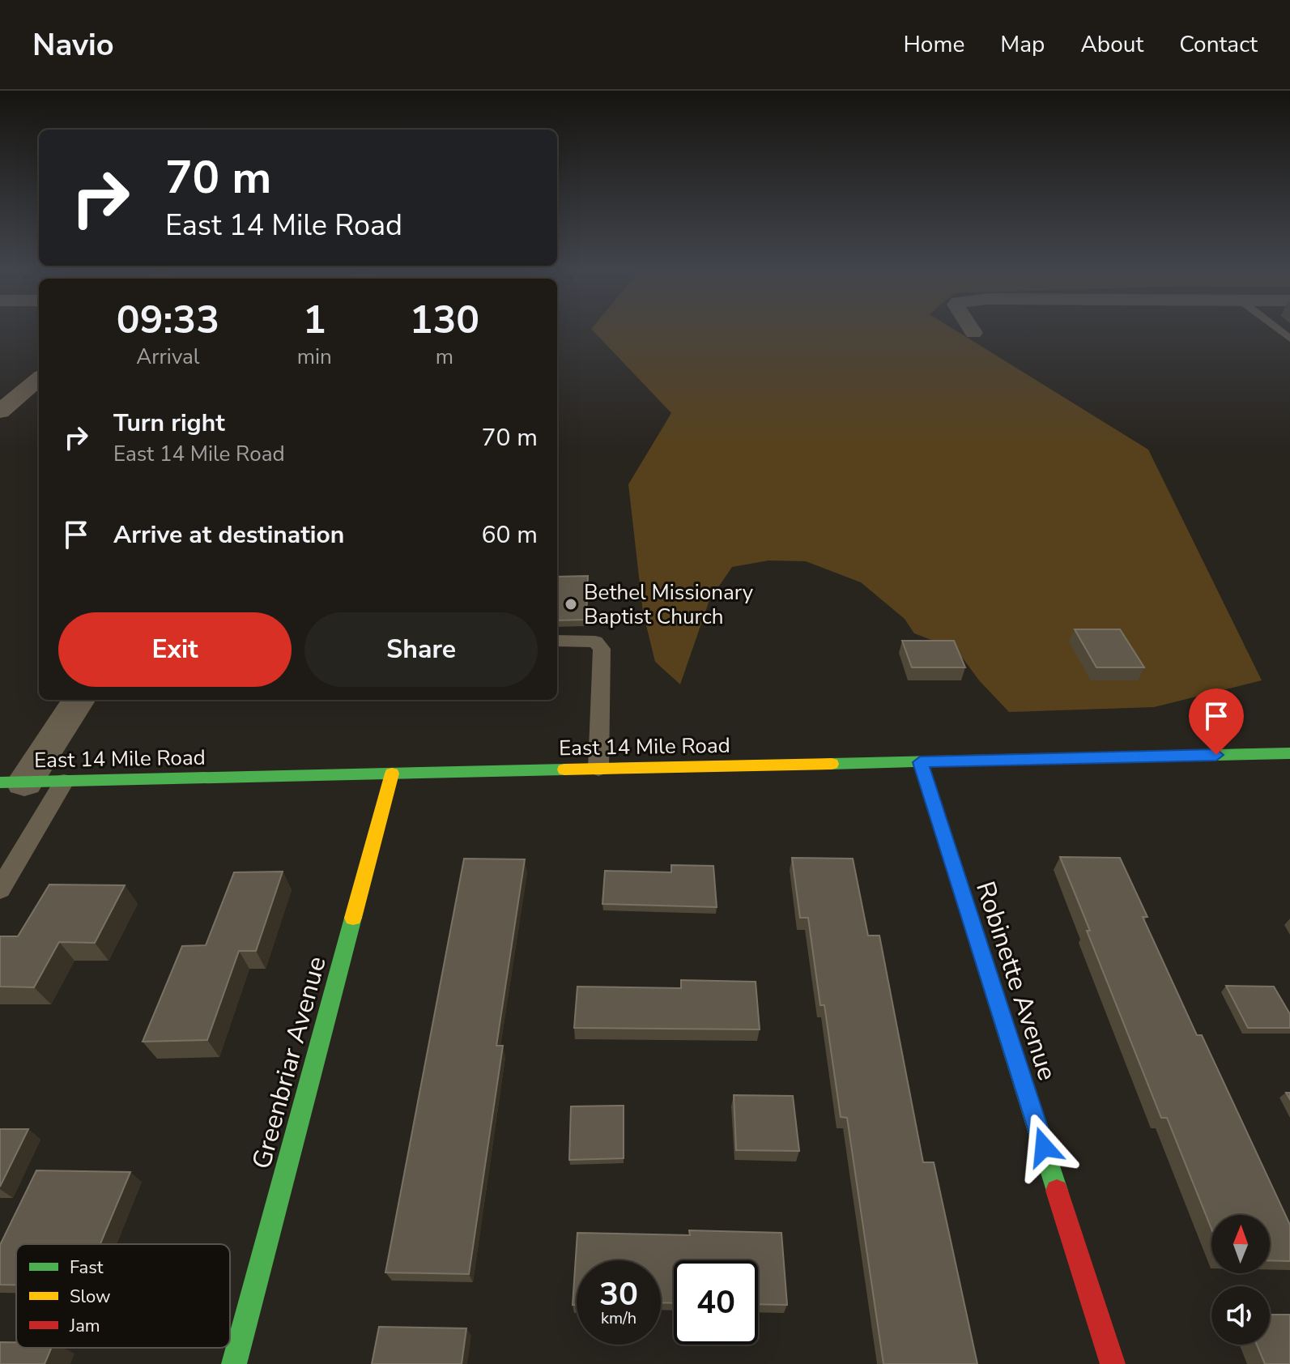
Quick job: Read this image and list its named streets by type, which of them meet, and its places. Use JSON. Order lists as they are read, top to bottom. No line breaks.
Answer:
{"streets":{"main road":["East 14 Mile Road","Robinette Avenue","Greenbriar Avenue"]},"crossings":[["East 14 Mile Road","Robinette Avenue"],["East 14 Mile Road","Greenbriar Avenue"]],"places":["Bethel Missionary Baptist Church"],"legend":["Fast","Slow","Jam"],"north":"top","page":{"header":"Navio","nav":["Home","Map","About","Contact"],"turn":["70 m","East 14 Mile Road"],"eta":["09:33","Arrival","1","min","130","m"],"list":[{"name":"Turn right","note":"East 14 Mile Road","value":"70 m"},{"name":"Arrive at destination","value":"60 m"}],"buttons":["Exit","Share"],"speed":"30 km/h","limit":"40"}}
